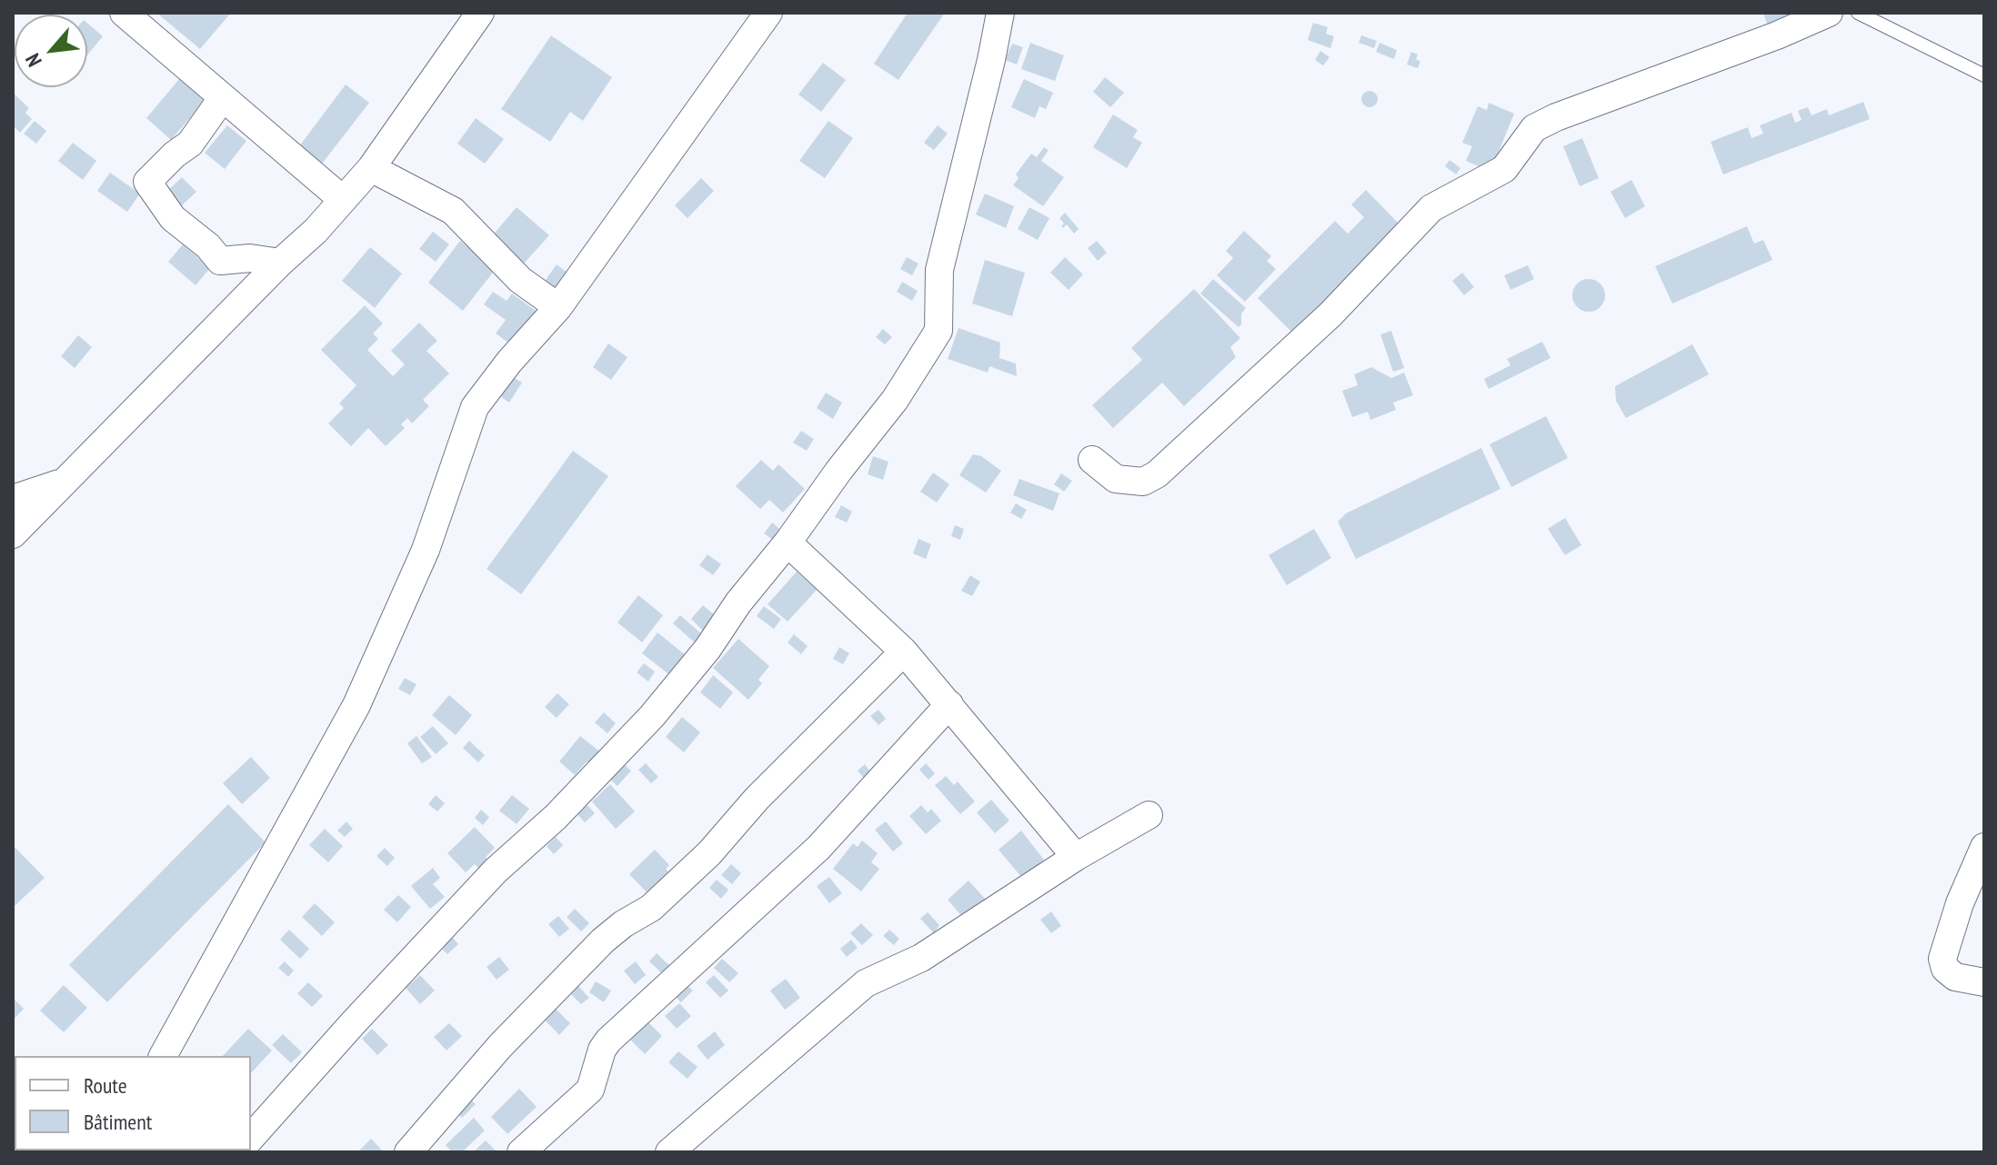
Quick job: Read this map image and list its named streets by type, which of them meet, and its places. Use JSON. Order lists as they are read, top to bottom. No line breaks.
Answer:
{"legend":["Route","Bâtiment"],"north":"bottom left"}
